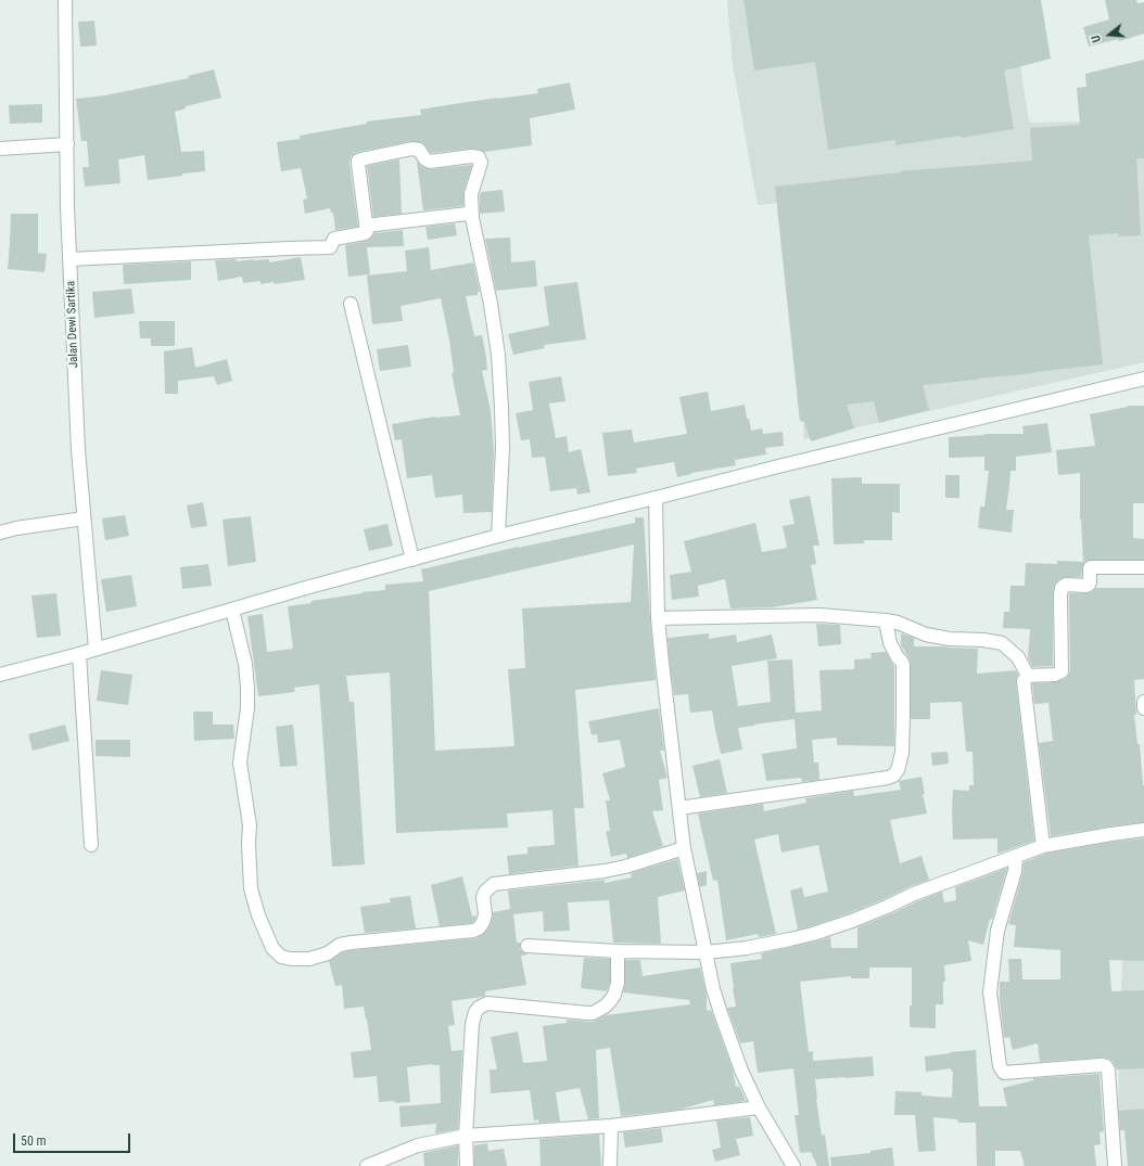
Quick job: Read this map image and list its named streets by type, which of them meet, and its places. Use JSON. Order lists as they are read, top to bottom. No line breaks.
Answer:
{"streets":{"street":["Jalan Dewi Sartika"]},"scale_bar":"50 m","north":"left"}
